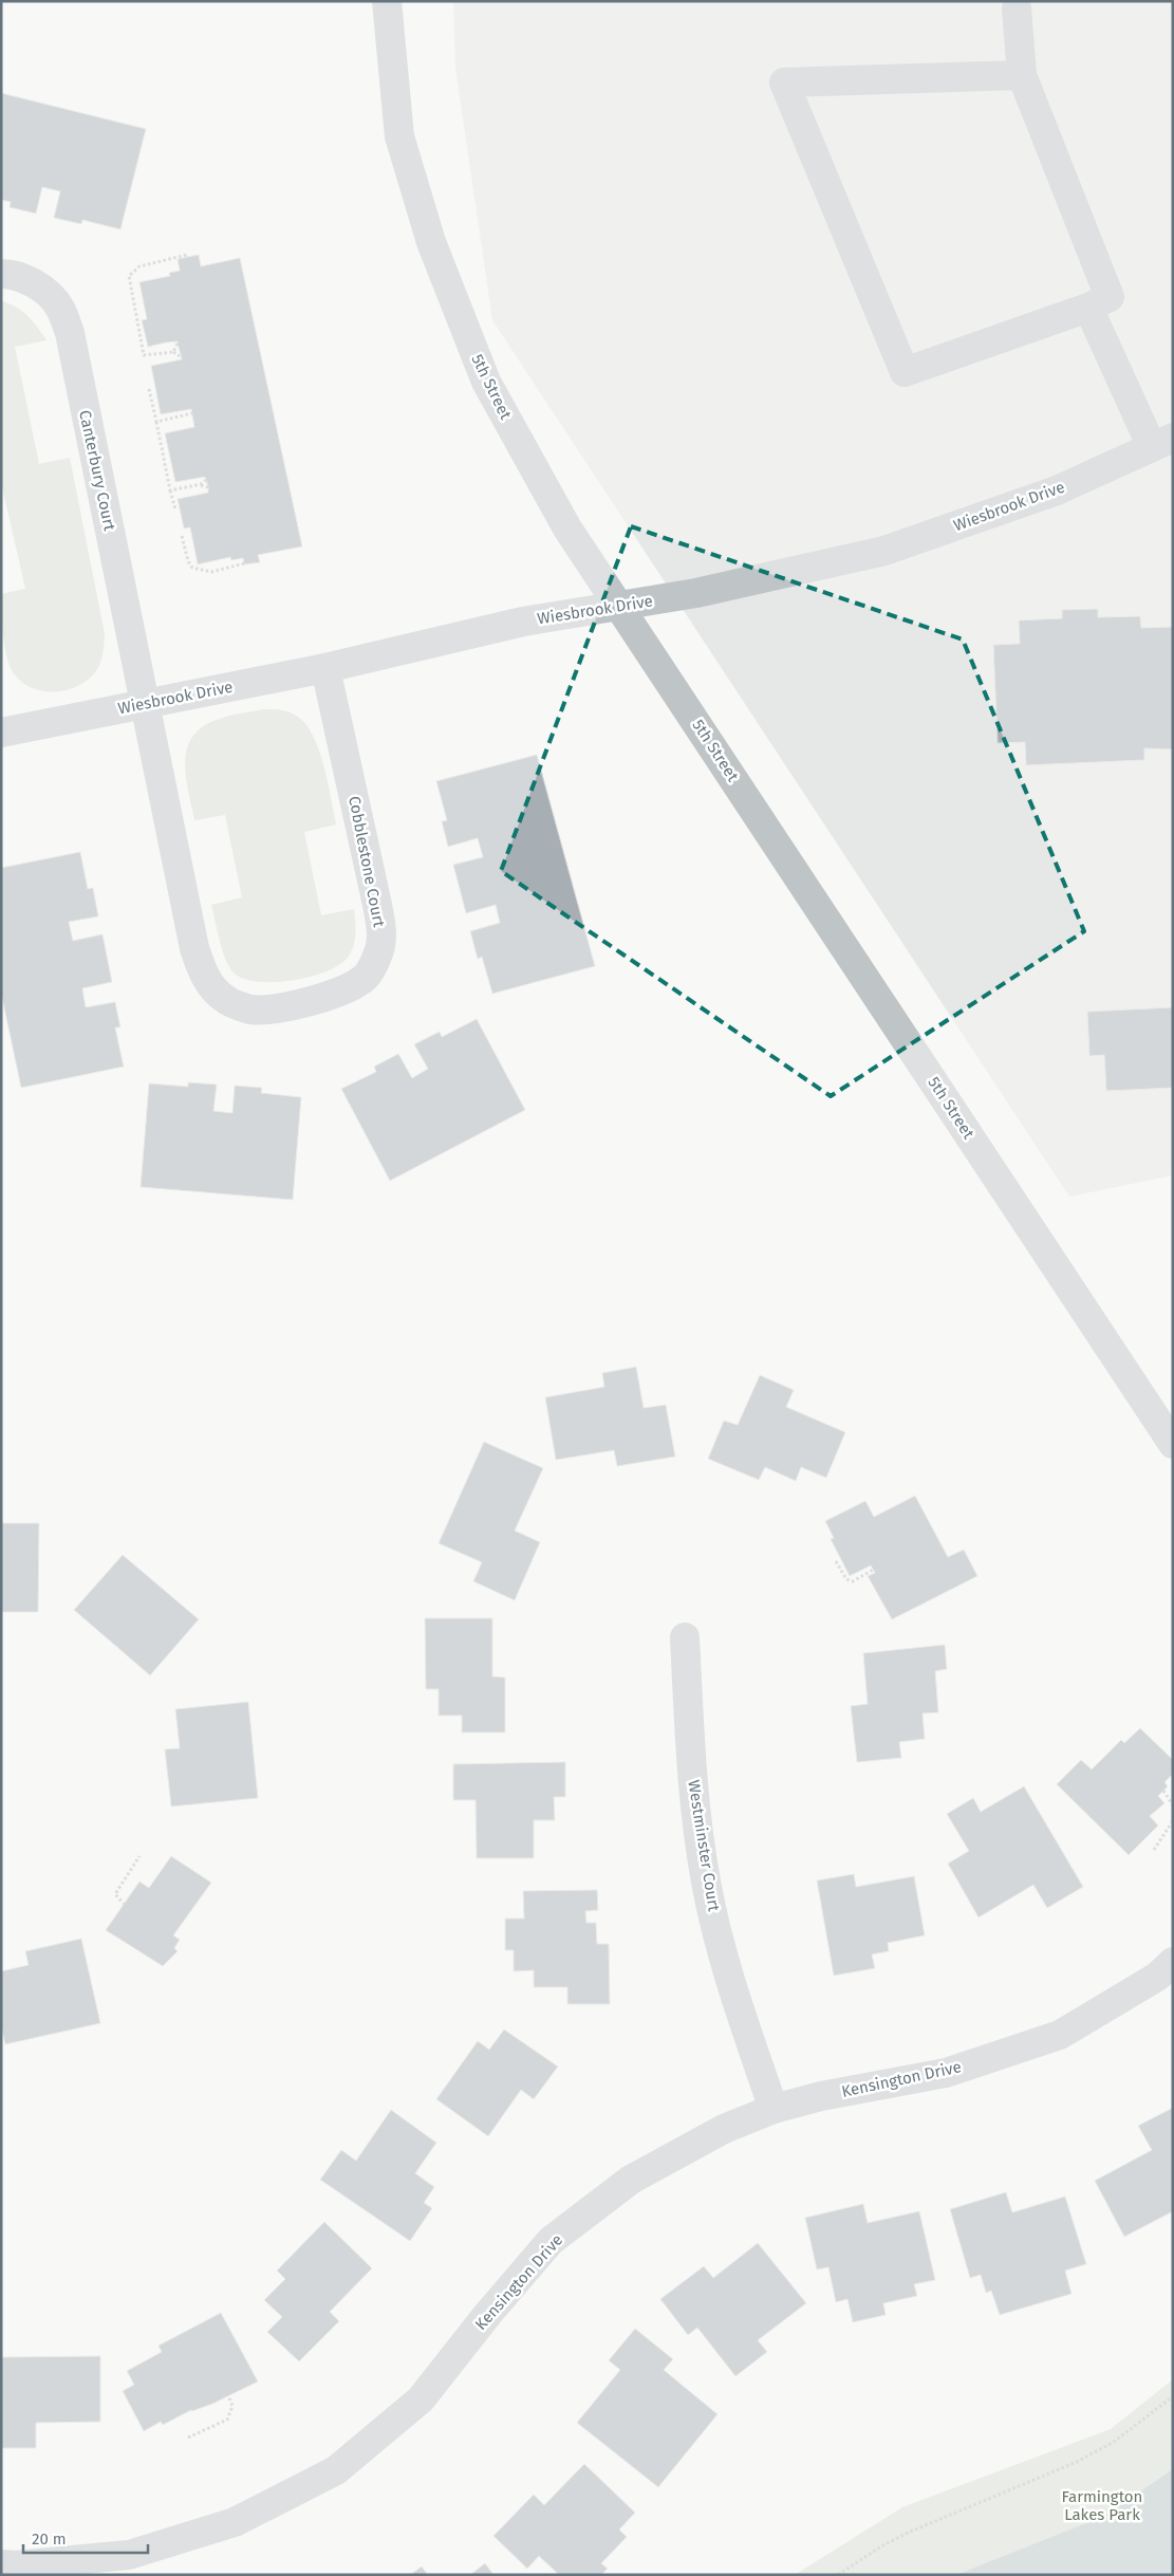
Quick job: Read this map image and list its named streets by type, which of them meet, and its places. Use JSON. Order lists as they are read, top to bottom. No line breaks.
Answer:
{"streets":{"street":["5th Street","Canterbury Court","Wiesbrook Drive","Cobblestone Court","Westminster Court","Kensington Drive"]},"crossings":[["5th Street","Wiesbrook Drive"],["Canterbury Court","Wiesbrook Drive"],["Canterbury Court","Cobblestone Court"],["Wiesbrook Drive","Cobblestone Court"],["Westminster Court","Kensington Drive"]],"parks":["Farmington Lakes Park"],"scale_bar":"20 m"}
